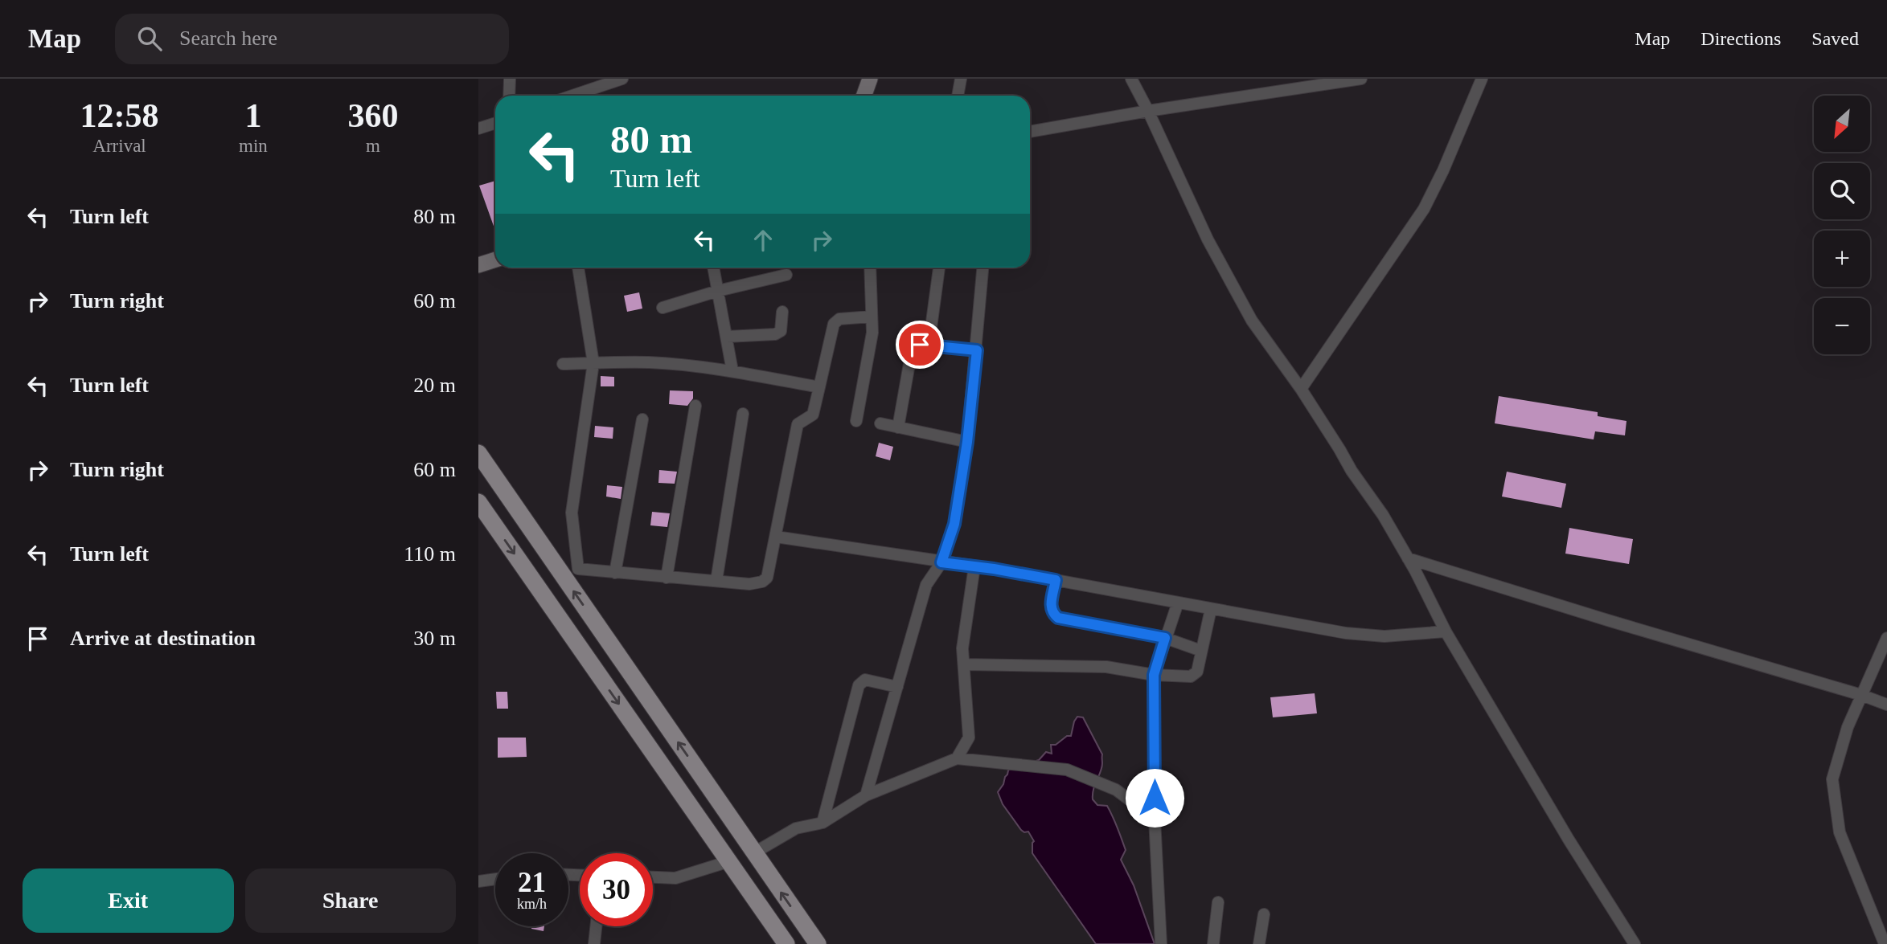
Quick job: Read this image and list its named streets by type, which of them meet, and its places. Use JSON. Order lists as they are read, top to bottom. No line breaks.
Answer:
{"north":"bottom left","page":{"header":"Map","search":"Search here","nav":["Map","Directions","Saved"],"eta":["12:58","Arrival","1","min","360","m"],"map_buttons":["+","−"],"turn":["80 m","Turn left"],"list":[{"name":"Turn left","value":"80 m"},{"name":"Turn right","value":"60 m"},{"name":"Turn left","value":"20 m"},{"name":"Turn right","value":"60 m"},{"name":"Turn left","value":"110 m"},{"name":"Arrive at destination","value":"30 m"}],"speed":"21 km/h","limit":"30","buttons":["Exit","Share"]}}
